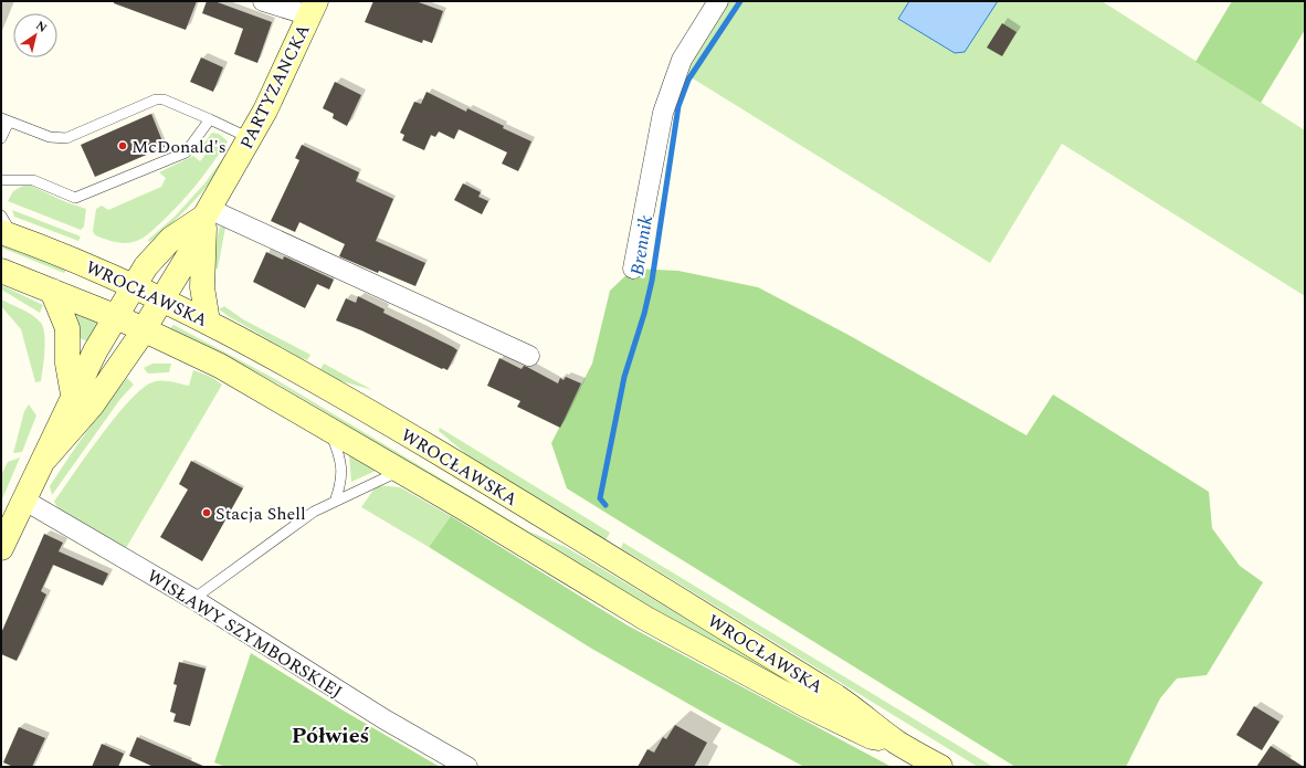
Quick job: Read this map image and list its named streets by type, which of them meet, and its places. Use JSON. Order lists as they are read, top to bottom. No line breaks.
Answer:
{"streets":{"main road":["PARTYZANCKA","WROCŁAWSKA"],"street":["WISŁAWY SZYMBORSKIEJ"]},"crossings":[["PARTYZANCKA","WROCŁAWSKA"]],"districts":["Półwieś"],"water":["Brennik"],"places":["McDonald's","Stacja Shell"],"north":"top right"}
